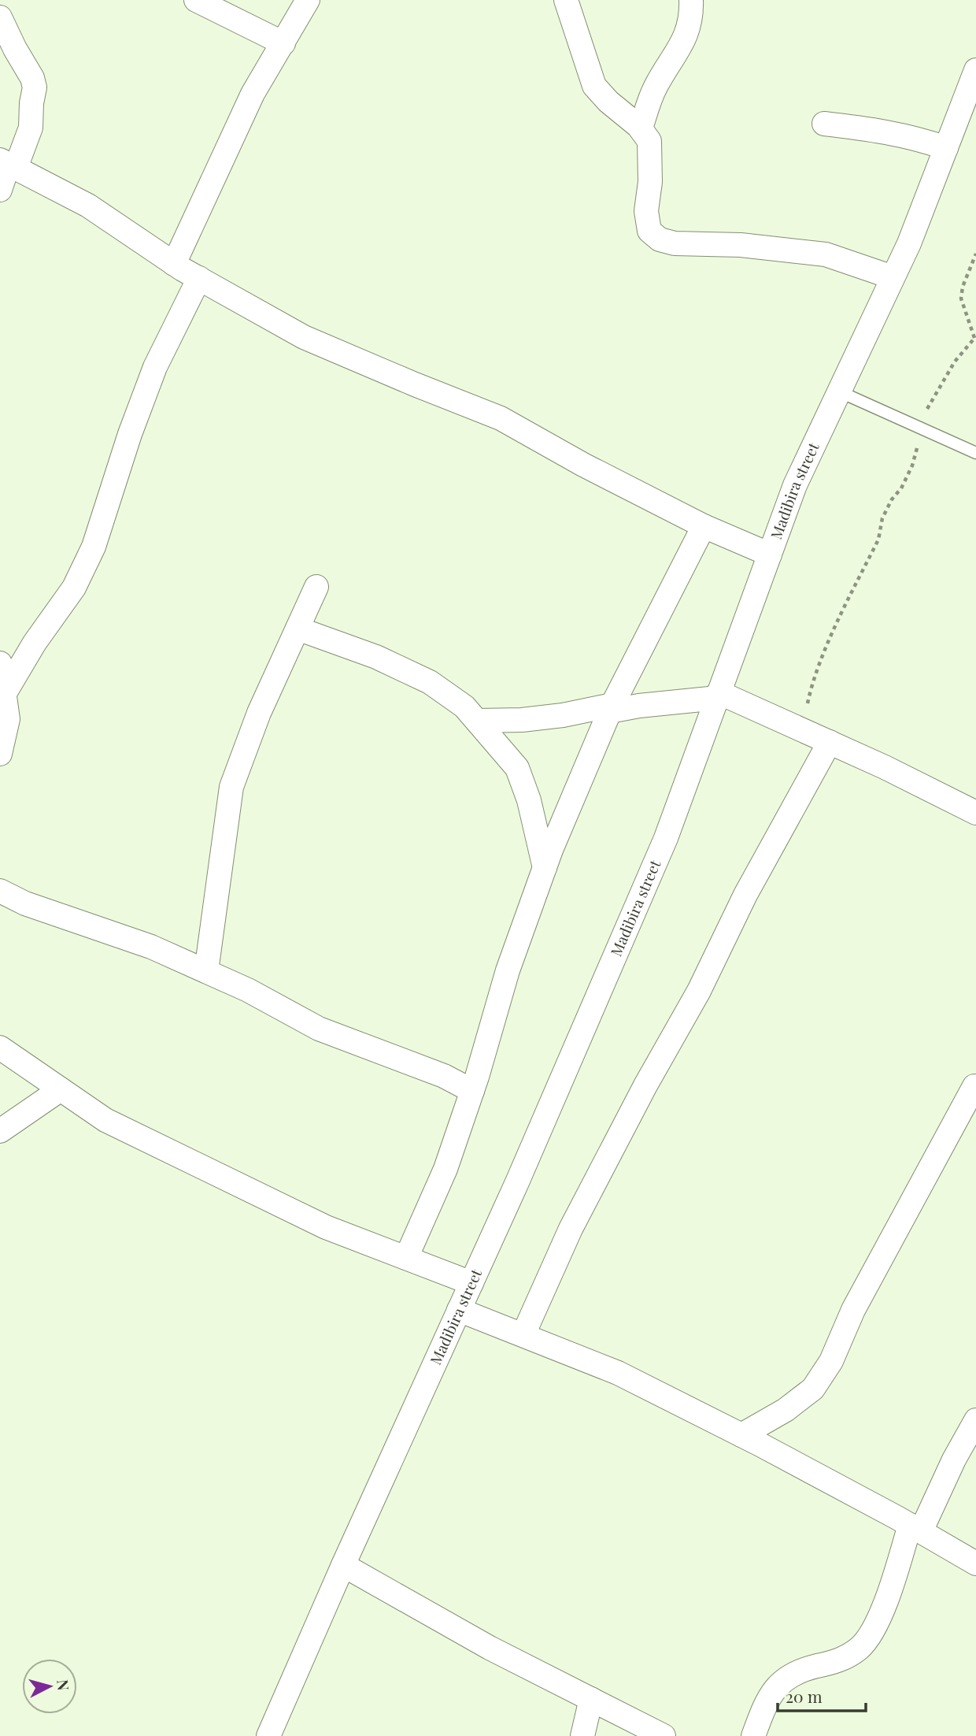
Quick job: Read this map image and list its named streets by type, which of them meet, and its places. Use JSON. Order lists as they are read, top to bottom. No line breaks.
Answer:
{"streets":{"street":["Madibira street"]},"scale_bar":"20 m","north":"right"}
